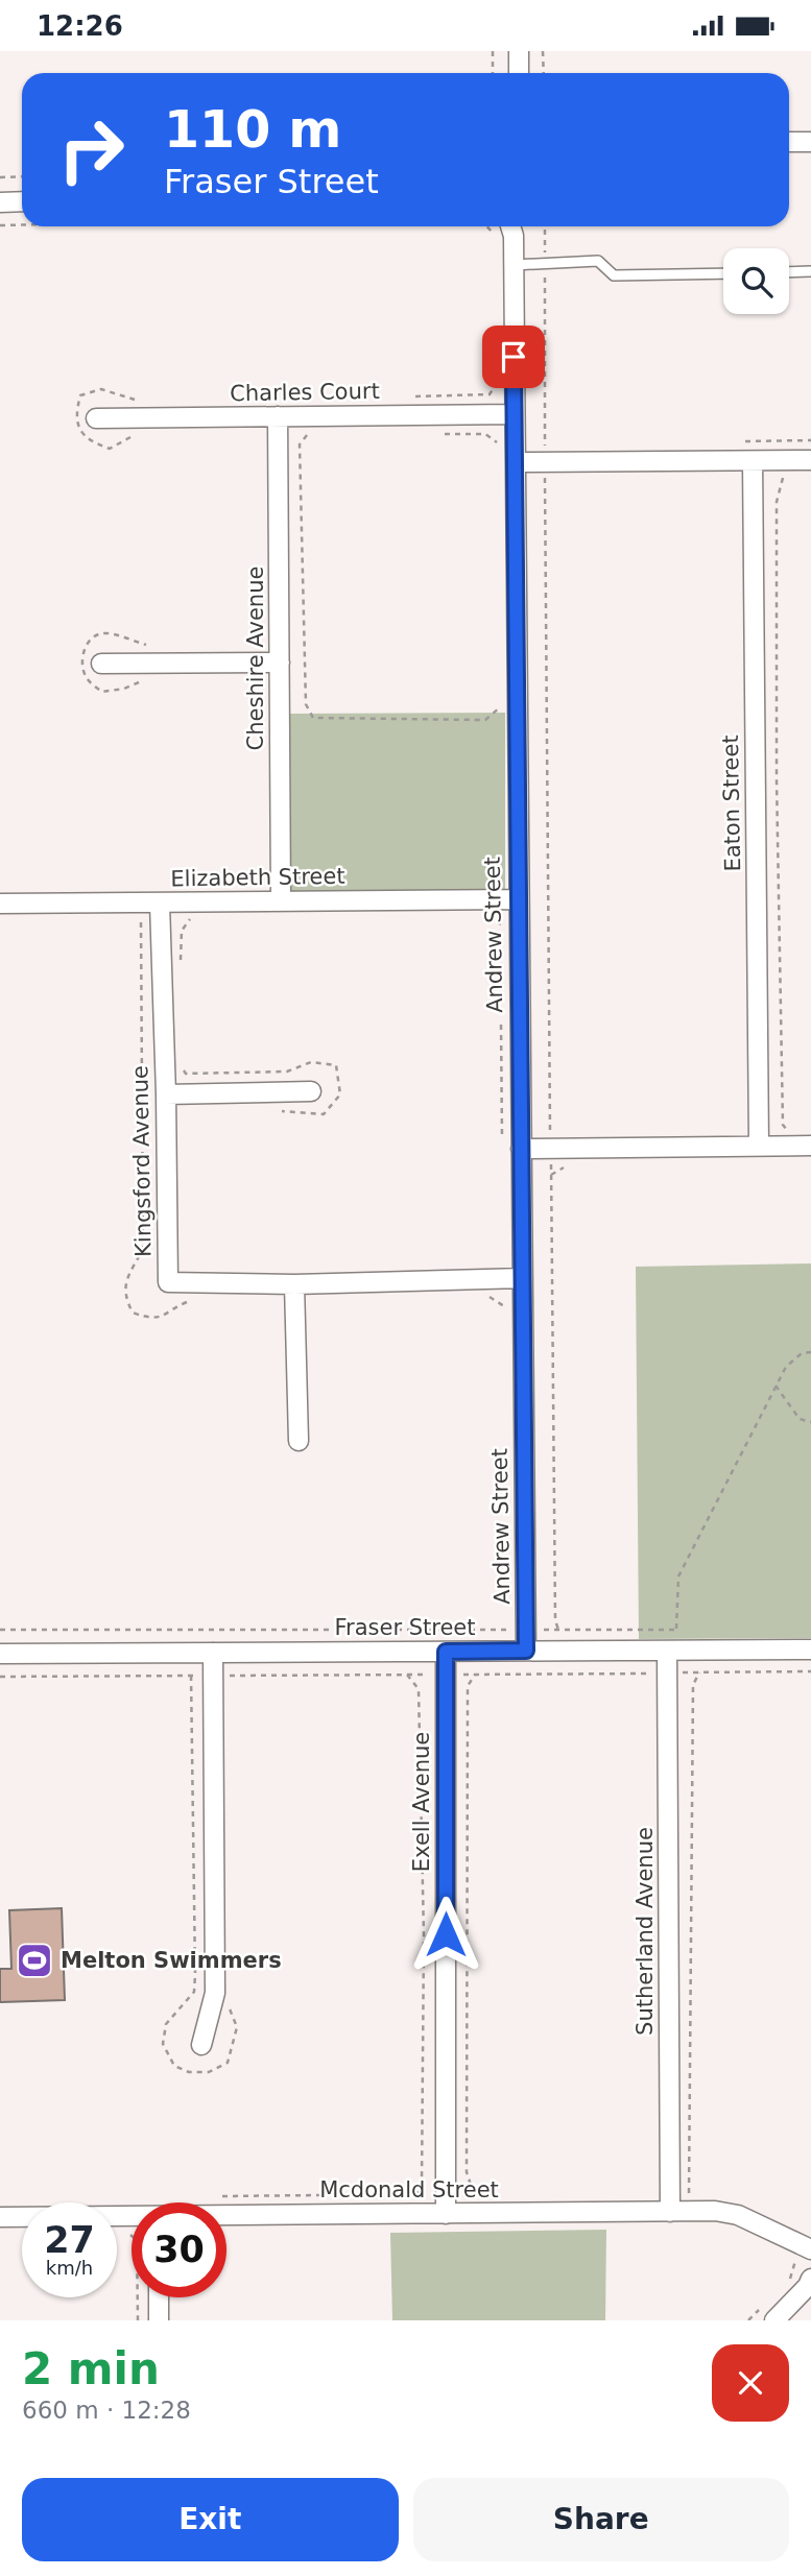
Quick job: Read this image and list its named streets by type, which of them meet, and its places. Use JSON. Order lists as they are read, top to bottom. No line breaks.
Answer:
{"streets":{"street":["Charles Court","Cheshire Avenue","Eaton Street","Elizabeth Street","Andrew Street","Kingsford Avenue","Fraser Street","Exell Avenue","Sutherland Avenue","Mcdonald Street"]},"crossings":[["Charles Court","Cheshire Avenue"],["Charles Court","Andrew Street"],["Cheshire Avenue","Elizabeth Street"],["Elizabeth Street","Andrew Street"],["Elizabeth Street","Kingsford Avenue"],["Andrew Street","Kingsford Avenue"],["Andrew Street","Fraser Street"],["Fraser Street","Exell Avenue"],["Fraser Street","Sutherland Avenue"],["Exell Avenue","Mcdonald Street"],["Sutherland Avenue","Mcdonald Street"]],"places":{"sports":["Melton Swimmers"]},"page":{"status":"12:26","turn":["110 m","Fraser Street"],"speed":"27 km/h","limit":"30","heading":["2 min","660 m · 12:28"],"buttons":["Exit","Share"]}}
